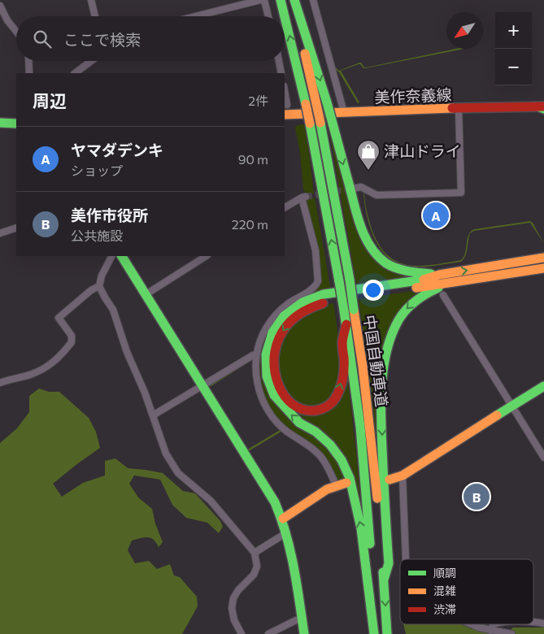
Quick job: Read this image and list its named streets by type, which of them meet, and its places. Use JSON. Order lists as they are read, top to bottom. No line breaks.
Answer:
{"streets":{"main road":["美作奈義線","中国自動車道"]},"places":{"shop":["津山ドライ"]},"legend":["順調","混雑","渋滞"],"north":"bottom left","page":{"map_buttons":["+","−"],"search":"ここで検索","heading":["周辺","2件"],"list":[{"mark":"A","name":"ヤマダデンキ","note":"ショップ","value":"90 m"},{"mark":"B","name":"美作市役所","note":"公共施設","value":"220 m"}],"pins":["A","B"]}}
